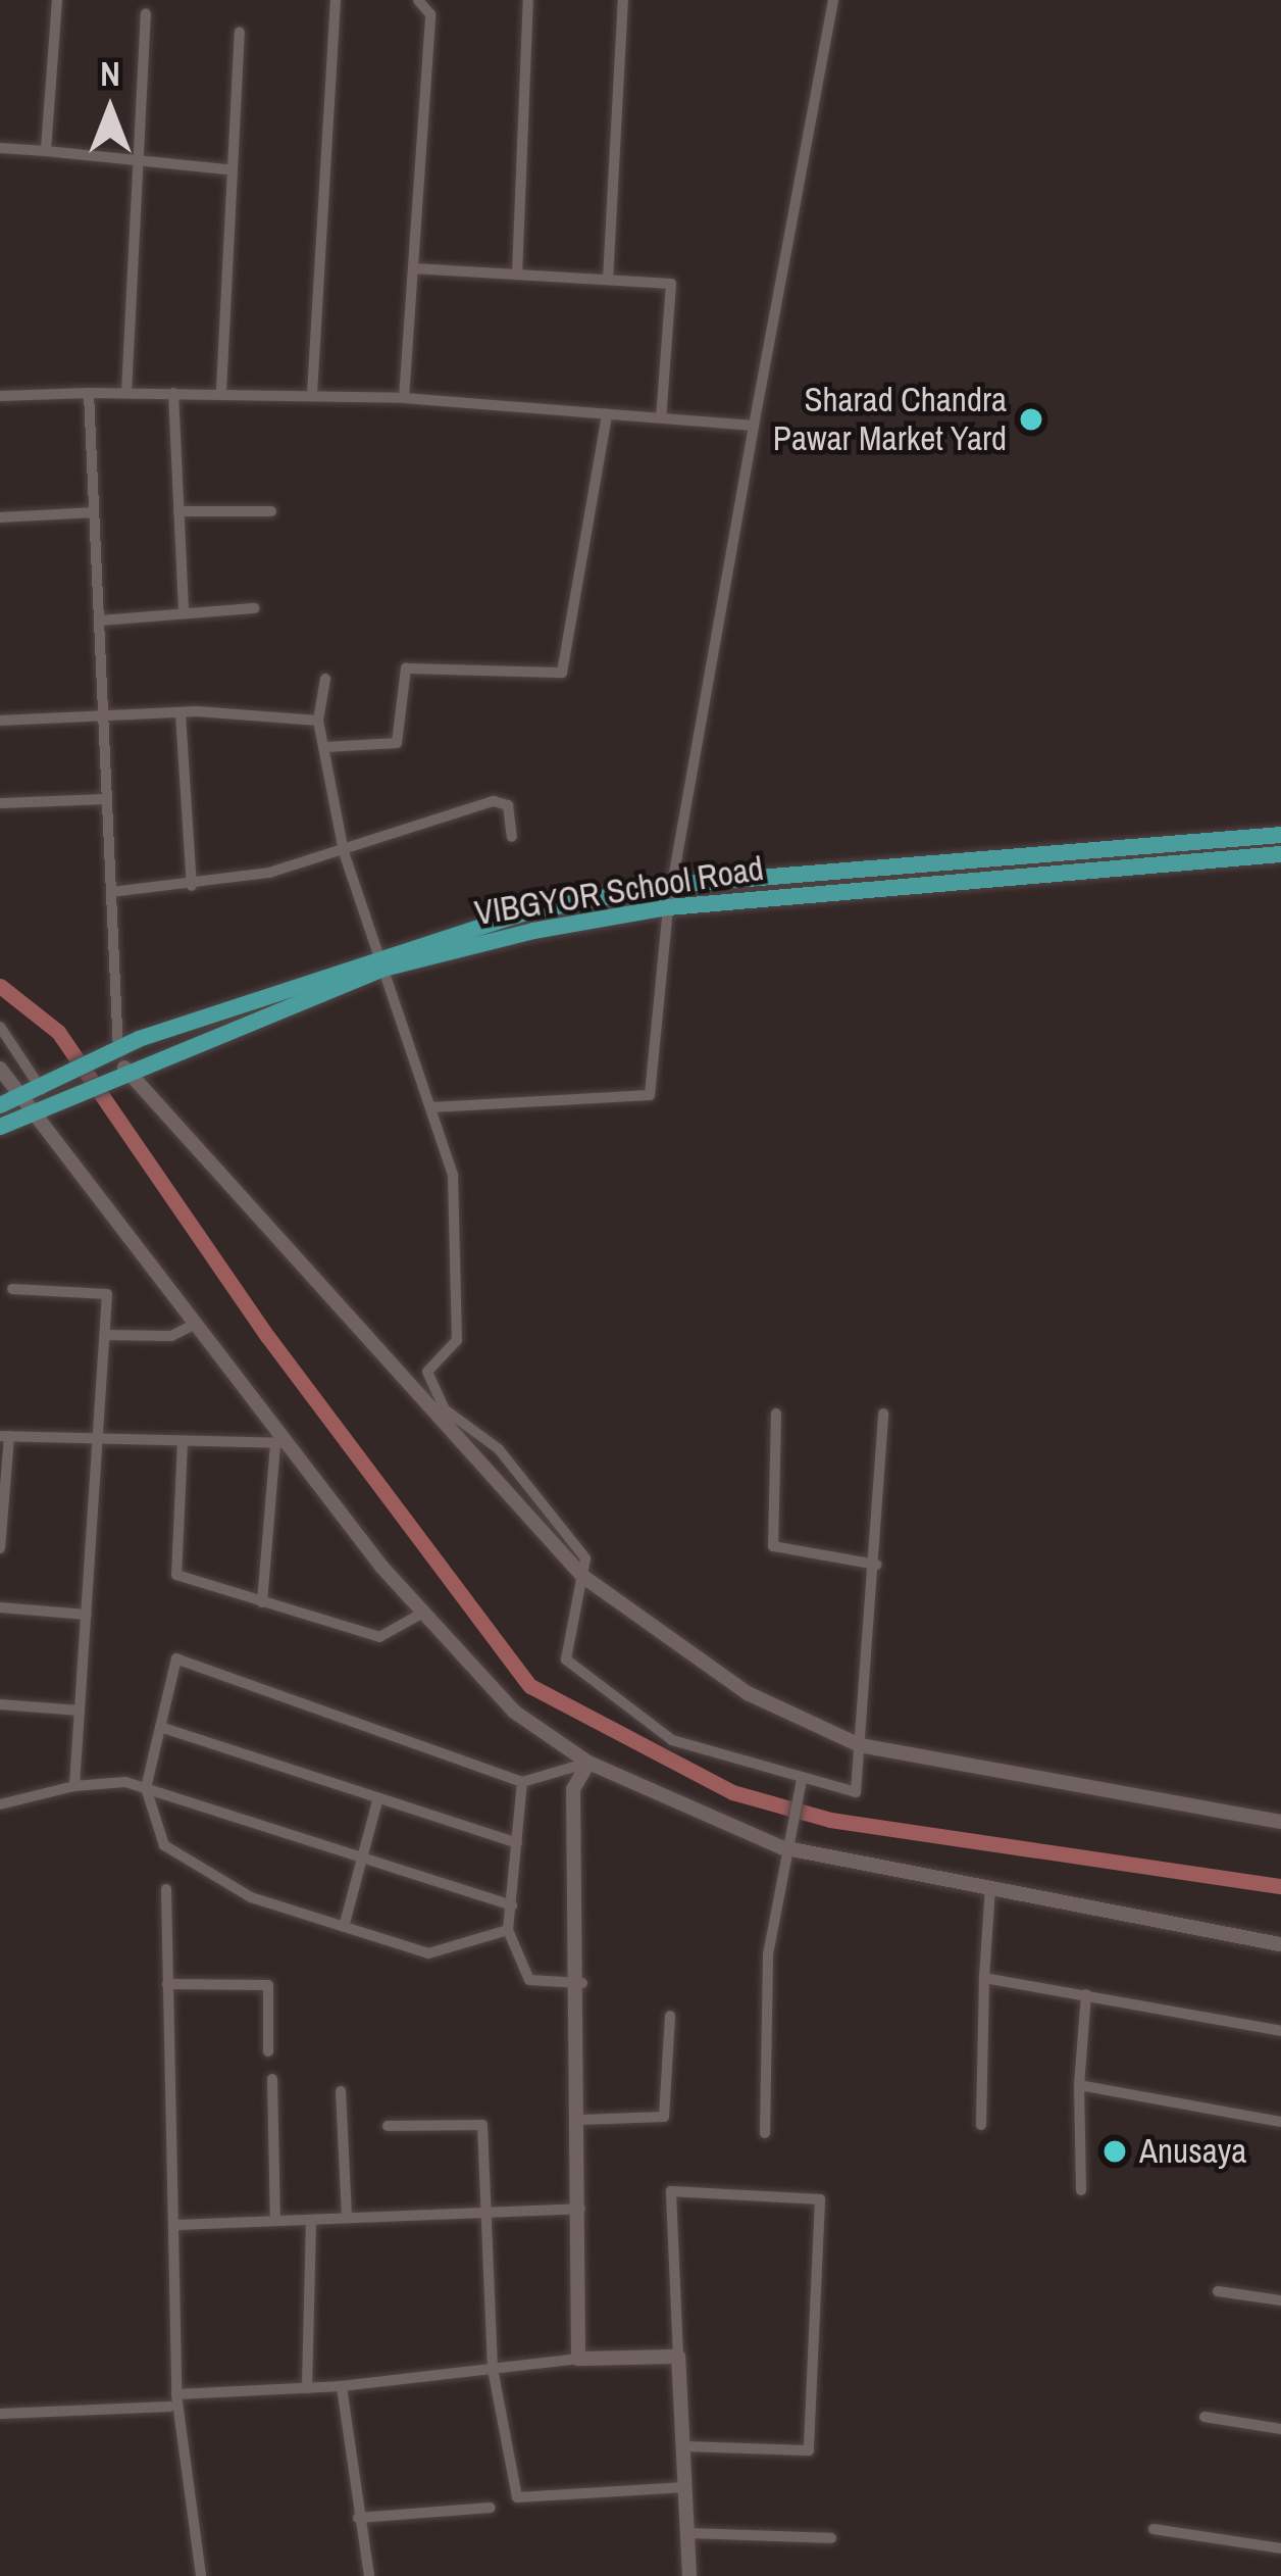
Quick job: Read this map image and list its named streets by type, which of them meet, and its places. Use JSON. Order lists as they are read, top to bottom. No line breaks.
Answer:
{"streets":{"main road":["VIBGYOR School Road"]},"places":["Sharad Chandra Pawar Market Yard","Anusaya"],"north":"top"}
